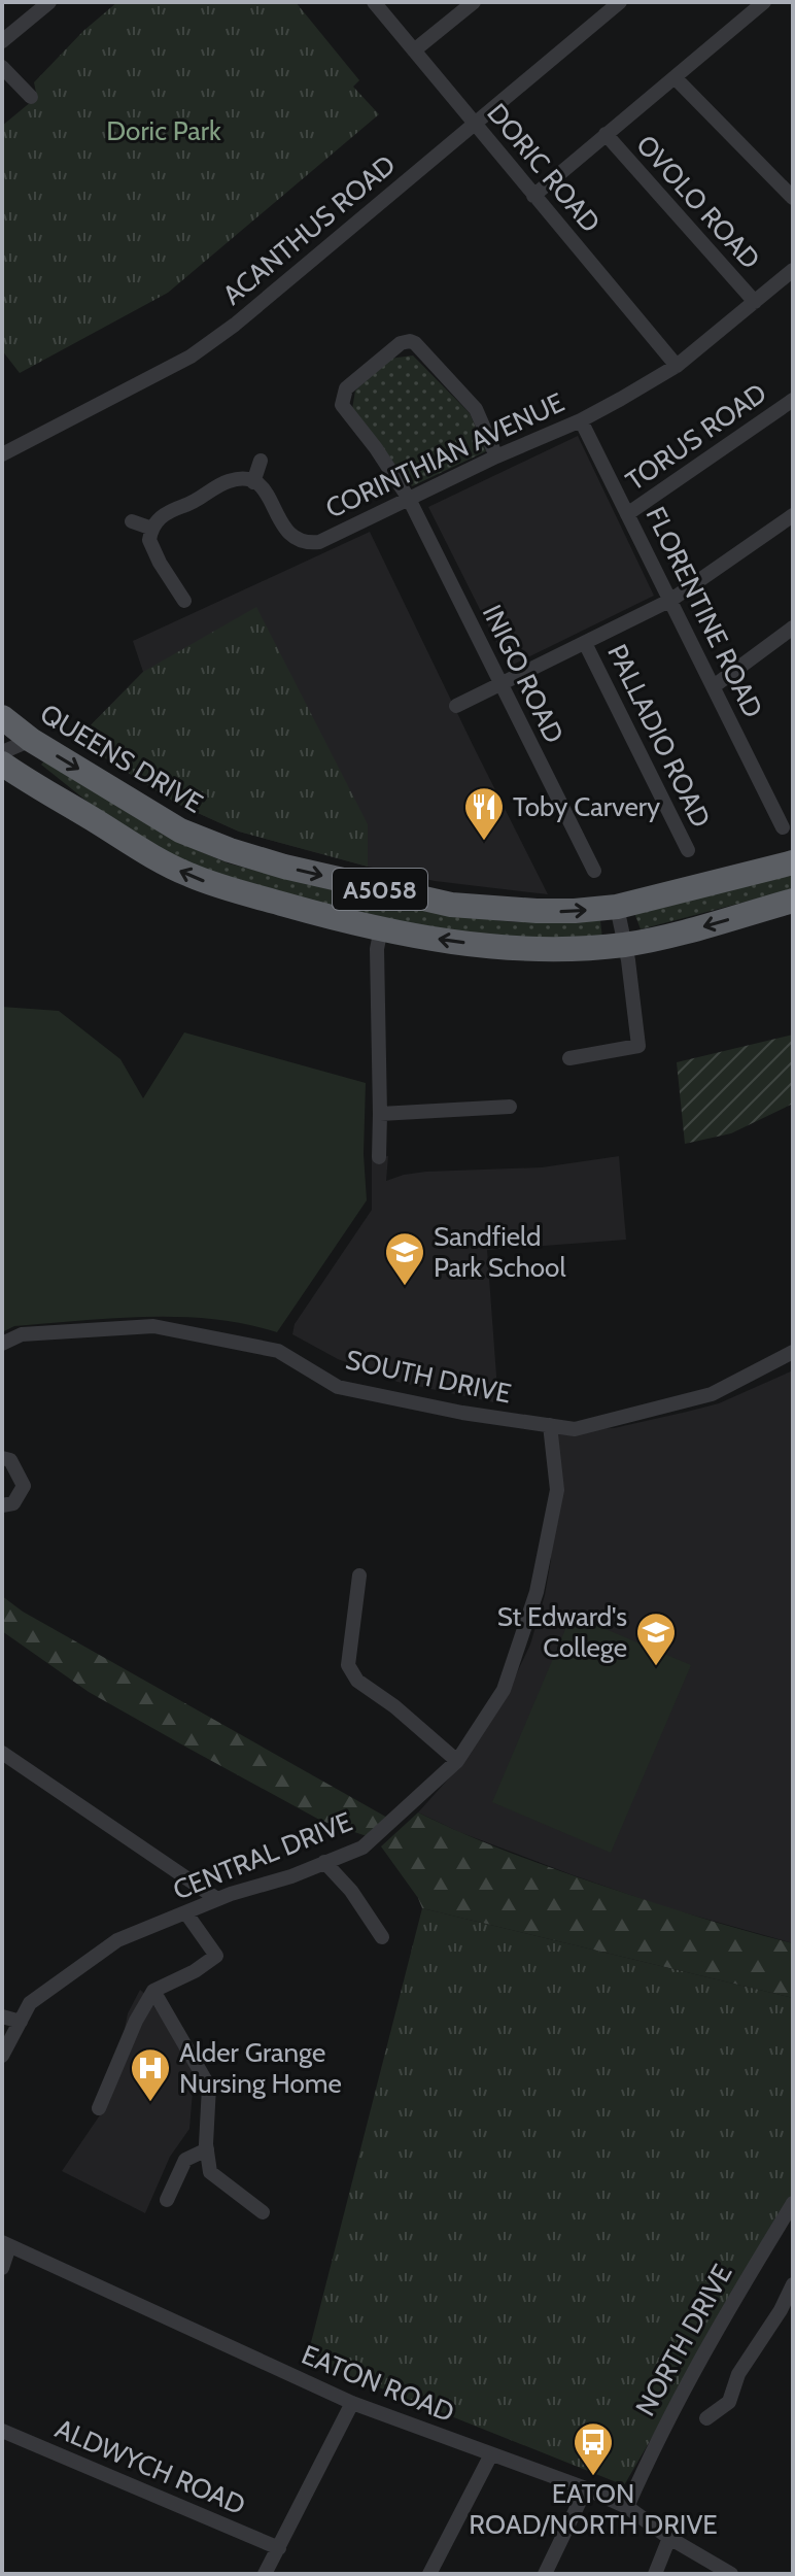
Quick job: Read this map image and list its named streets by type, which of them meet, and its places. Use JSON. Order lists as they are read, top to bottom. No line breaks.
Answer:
{"streets":{"highway":["QUEENS DRIVE","A5058"],"street":["DORIC ROAD","OVOLO ROAD","ACANTHUS ROAD","TORUS ROAD","CORINTHIAN AVENUE","FLORENTINE ROAD","INIGO ROAD","PALLADIO ROAD","SOUTH DRIVE","CENTRAL DRIVE","NORTH DRIVE","EATON ROAD","ALDWYCH ROAD"]},"crossings":[["DORIC ROAD","ACANTHUS ROAD"],["DORIC ROAD","CORINTHIAN AVENUE"],["OVOLO ROAD","CORINTHIAN AVENUE"],["TORUS ROAD","FLORENTINE ROAD"],["CORINTHIAN AVENUE","FLORENTINE ROAD"],["CORINTHIAN AVENUE","INIGO ROAD"],["SOUTH DRIVE","CENTRAL DRIVE"],["NORTH DRIVE","EATON ROAD"]],"parks":["Doric Park"],"places":{"restaurant":["Toby Carvery"],"school or university":["Sandfield Park School","St Edward's College"],"hospital":["Alder Grange Nursing Home"],"bus stop":["EATON ROAD/NORTH DRIVE"]}}
